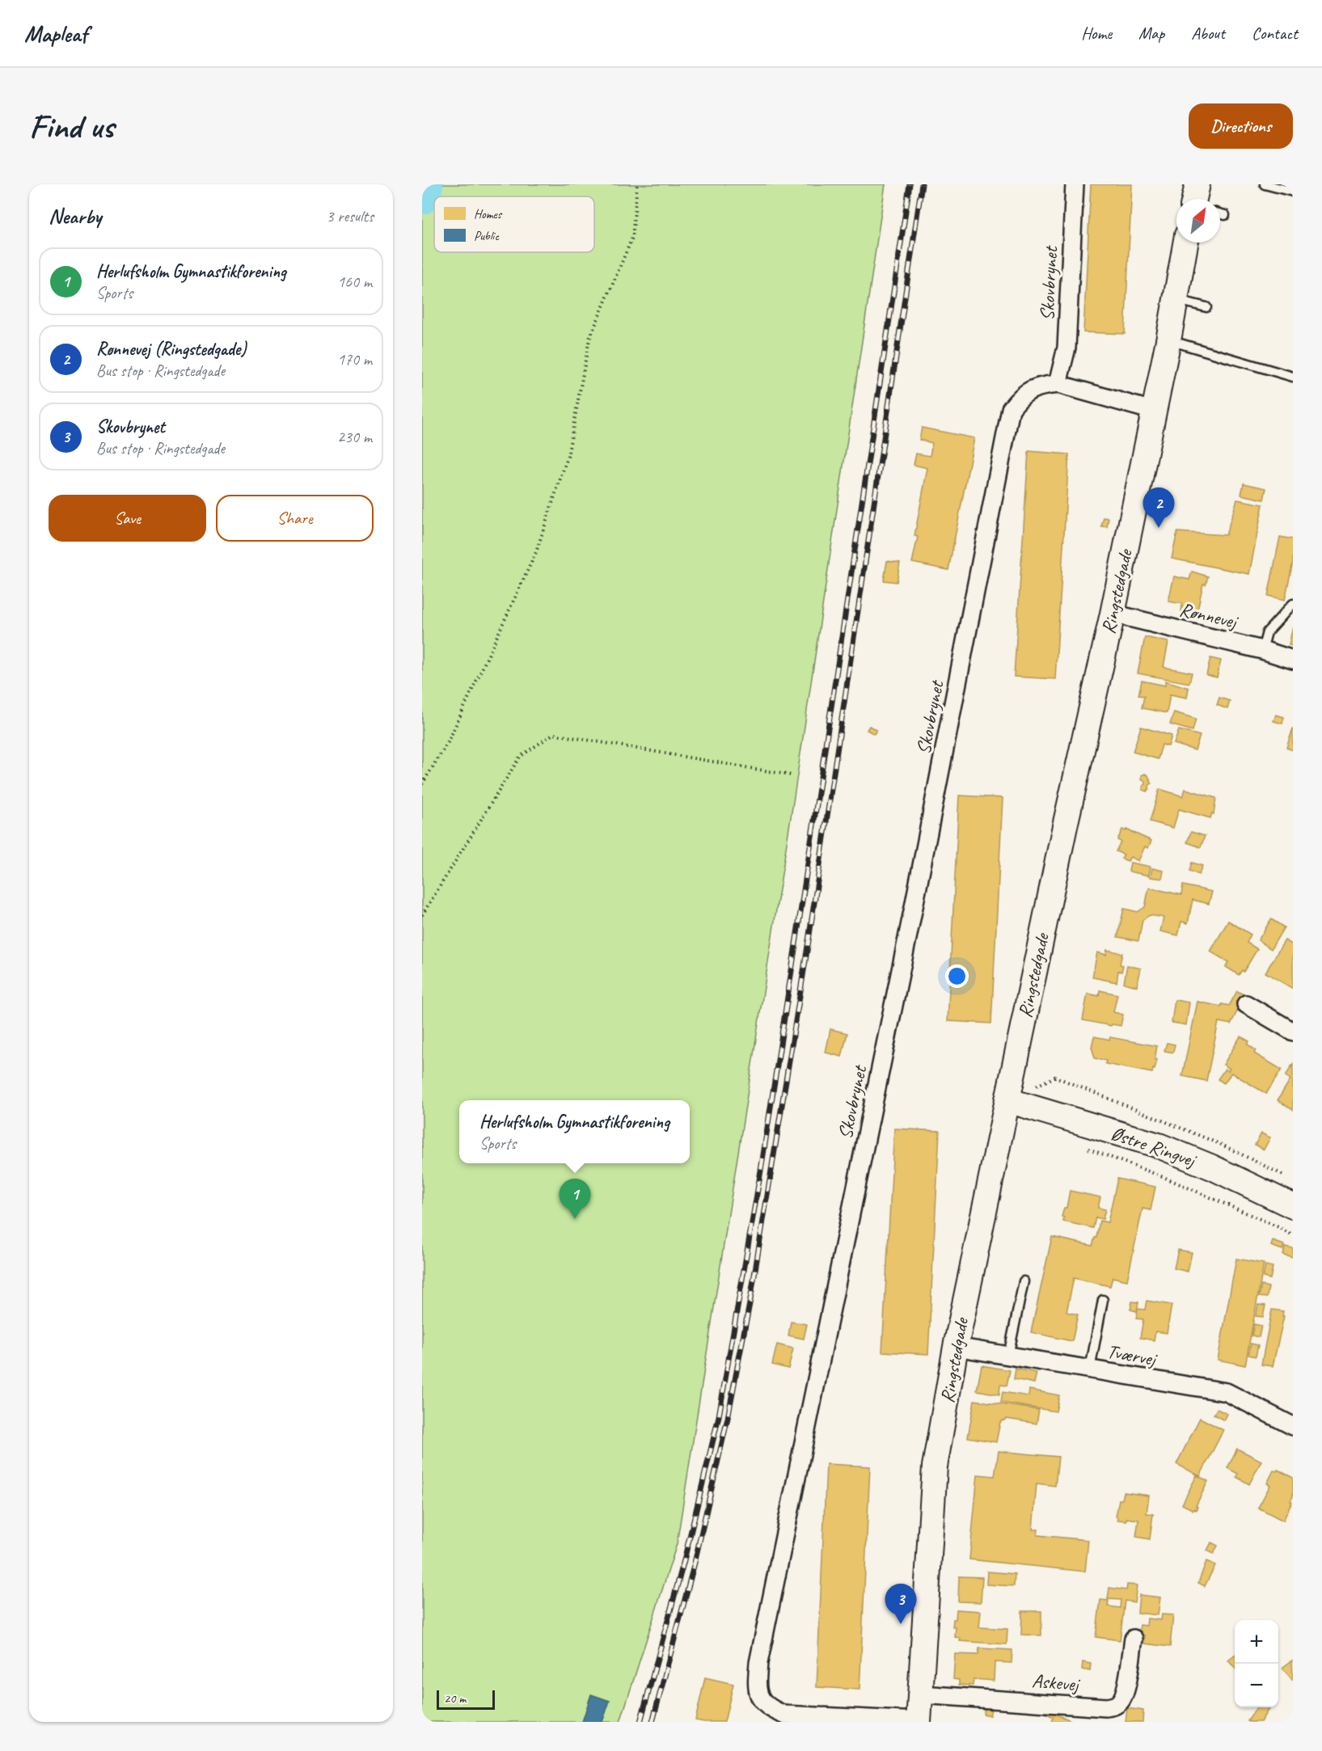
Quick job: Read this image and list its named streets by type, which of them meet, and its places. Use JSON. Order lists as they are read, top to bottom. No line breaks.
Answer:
{"streets":{"street":["Skovbrynet","Ringstedgade","Rønnevej","Østre Ringvej","Tværvej","Askevej"]},"crossings":[["Skovbrynet","Ringstedgade"],["Ringstedgade","Rønnevej"],["Ringstedgade","Østre Ringvej"],["Ringstedgade","Tværvej"],["Ringstedgade","Askevej"]],"legend":["Homes","Public"],"scale_bar":"20 m","north":"top right","page":{"header":"Mapleaf","nav":["Home","Map","About","Contact"],"buttons":["Directions",["Save","Share"]],"title":"Find us","heading":["Nearby","3 results"],"list":[{"mark":"1","name":"Herlufsholm Gymnastikforening","note":"Sports","value":"160 m"},{"mark":"2","name":"Rønnevej (Ringstedgade)","note":"Bus stop · Ringstedgade","value":"170 m"},{"mark":"3","name":"Skovbrynet","note":"Bus stop · Ringstedgade","value":"230 m"}],"pins":["2","1","3"],"popup":["Herlufsholm Gymnastikforening","Sports"],"map_buttons":["+","−"],"scale":"20 m"}}
